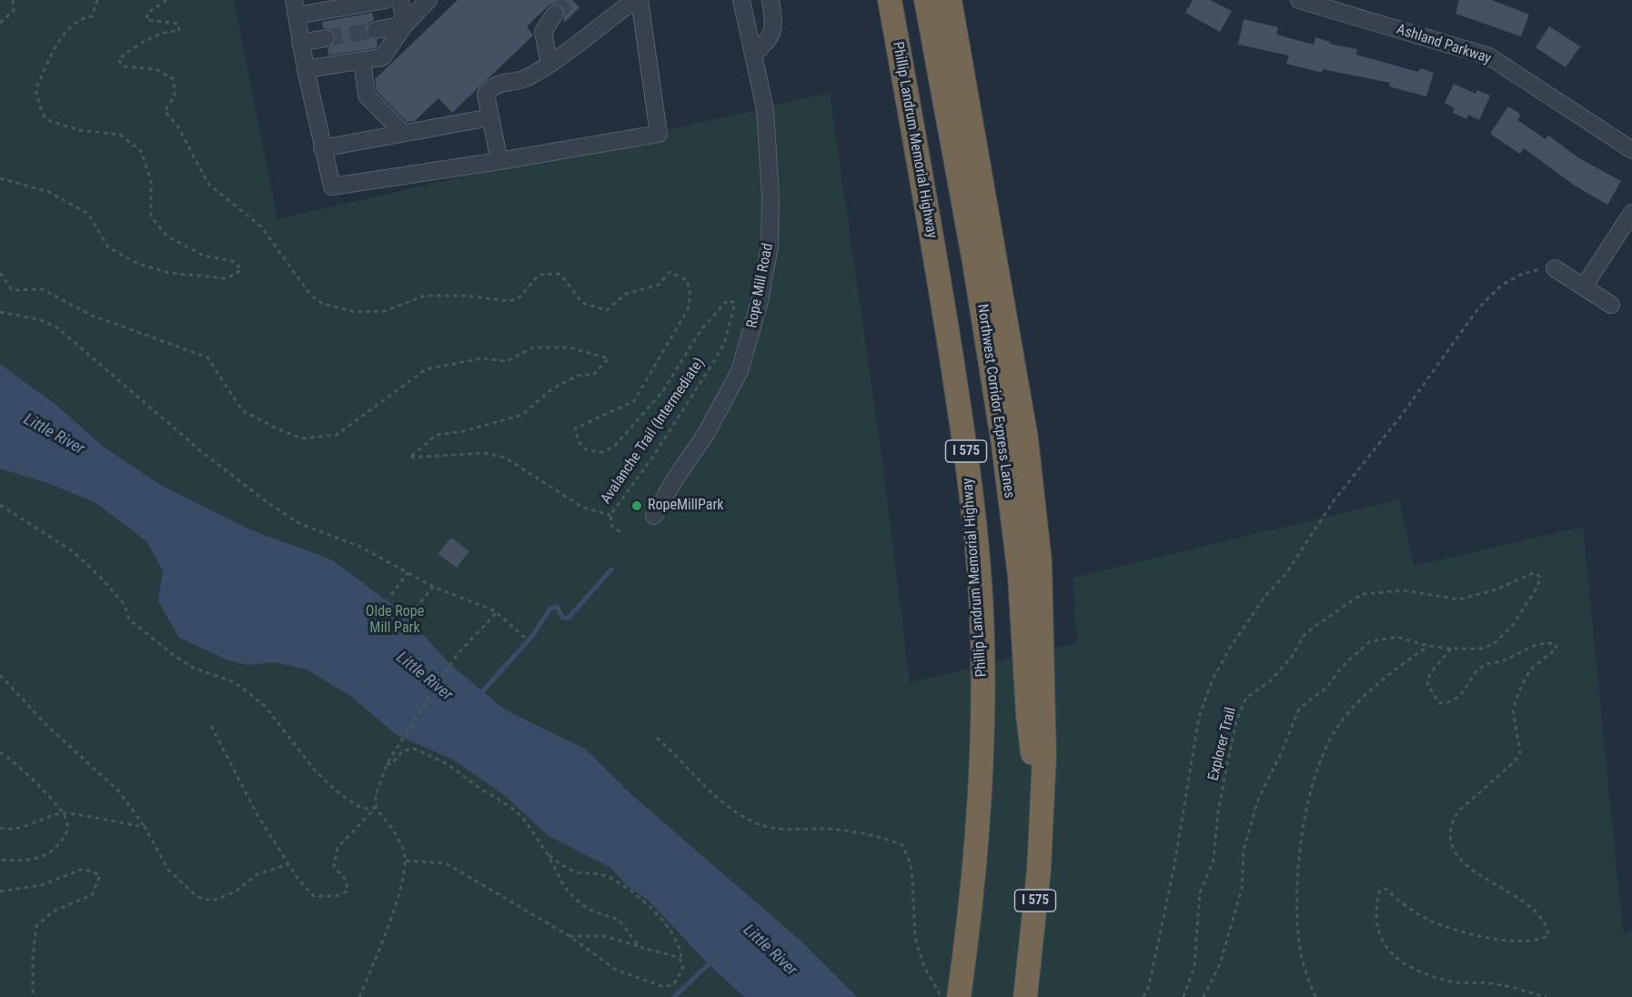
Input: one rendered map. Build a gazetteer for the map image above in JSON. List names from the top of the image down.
{
  "streets": {
    "highway": ["Phillip Landrum Memorial Highway", "Northwest Corridor Express Lanes", "I 575"],
    "street": ["Ashland Parkway", "Rope Mill Road"],
    "path": ["Avalanche Trail (Intermediate)", "Explorer Trail"]
  },
  "crossings": [
    ["Northwest Corridor Express Lanes", "I 575"]
  ],
  "water": ["Little River"],
  "parks": ["Olde Rope Mill Park"],
  "places": ["RopeMillPark"]
}
